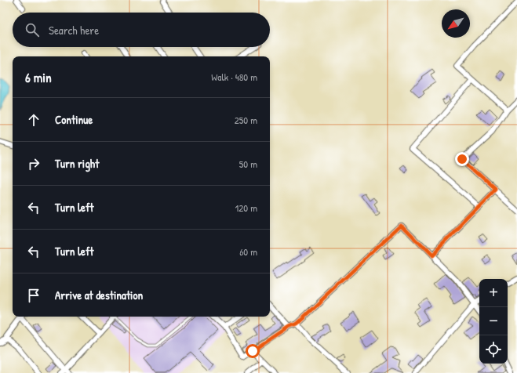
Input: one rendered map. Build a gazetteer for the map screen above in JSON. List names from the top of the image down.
{
  "north": "bottom left",
  "page": {
    "search": "Search here",
    "heading": ["6 min", "Walk · 480 m"],
    "list": [
      ["Continue", "250 m"],
      ["Turn right", "50 m"],
      ["Turn left", "120 m"],
      ["Turn left", "60 m"],
      "Arrive at destination"
    ],
    "map_buttons": ["+", "−"]
  }
}
